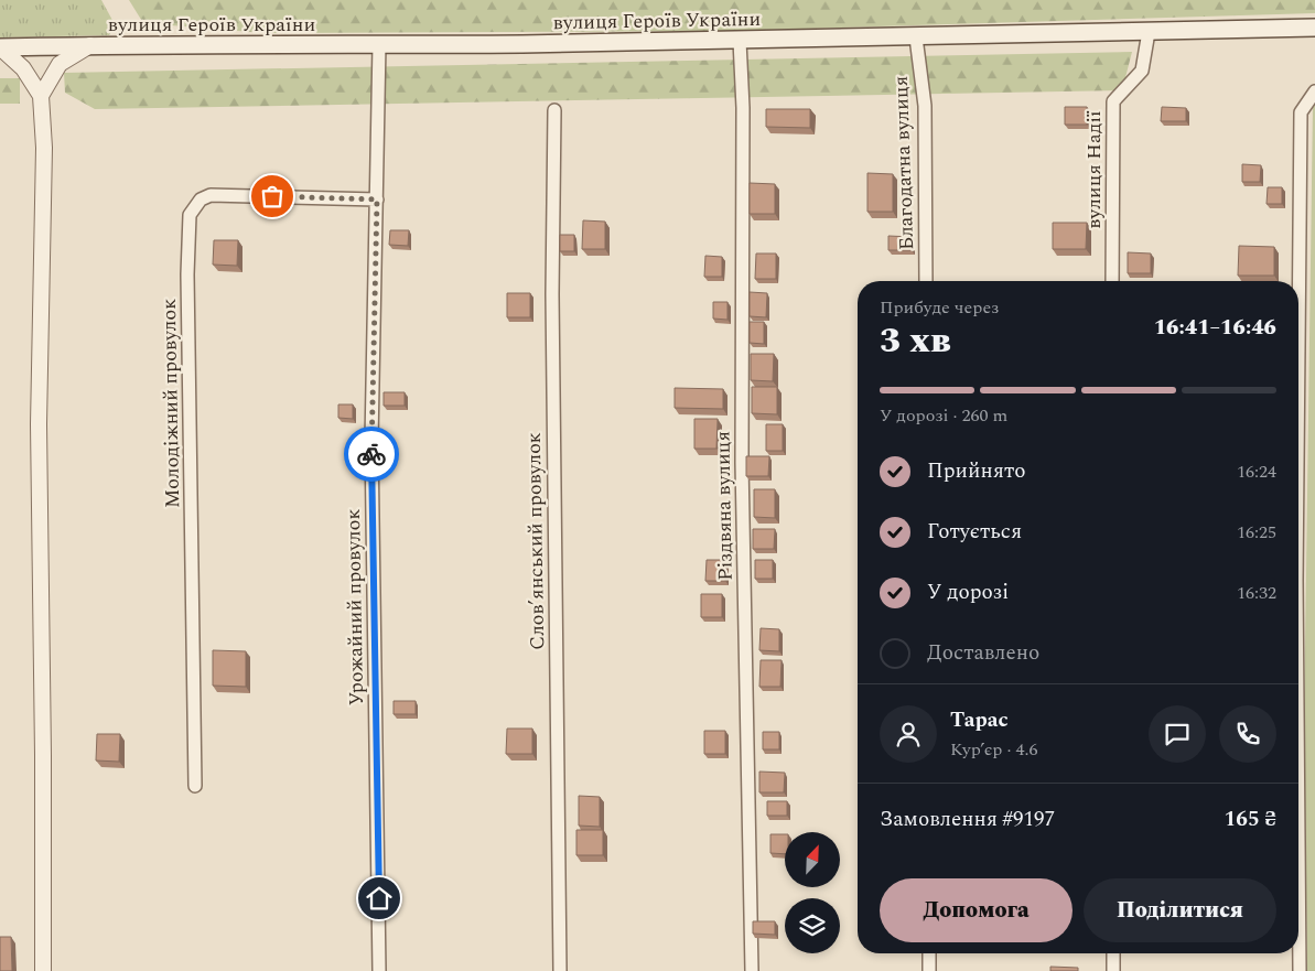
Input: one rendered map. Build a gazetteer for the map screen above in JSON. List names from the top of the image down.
{
  "streets": {
    "main road": ["вулиця Героїв України"],
    "street": [
      "Благодатна вулиця",
      "вулиця Надії",
      "Молодіжний провулок",
      "Різдвяна вулиця",
      "Словʼянський провулок",
      "Урожайний провулок"
    ]
  },
  "crossings": [
    ["вулиця Героїв України", "Благодатна вулиця"],
    ["вулиця Героїв України", "вулиця Надії"],
    ["вулиця Героїв України", "Різдвяна вулиця"],
    ["вулиця Героїв України", "Урожайний провулок"],
    ["Молодіжний провулок", "Урожайний провулок"]
  ],
  "north": "top right",
  "page": {
    "heading": ["3 хв", "Прибуде через", "16:41–16:46"],
    "panel": [
      "Тарас",
      "Кур’єр · 4.6",
      "Замовлення #9197",
      "165 ₴"
    ],
    "bar": "У дорозі · 260 m",
    "list": [
      ["Прийнято", "16:24"],
      ["Готується", "16:25"],
      ["У дорозі", "16:32"],
      "Доставлено"
    ],
    "buttons": ["Допомога", "Поділитися"]
  }
}
